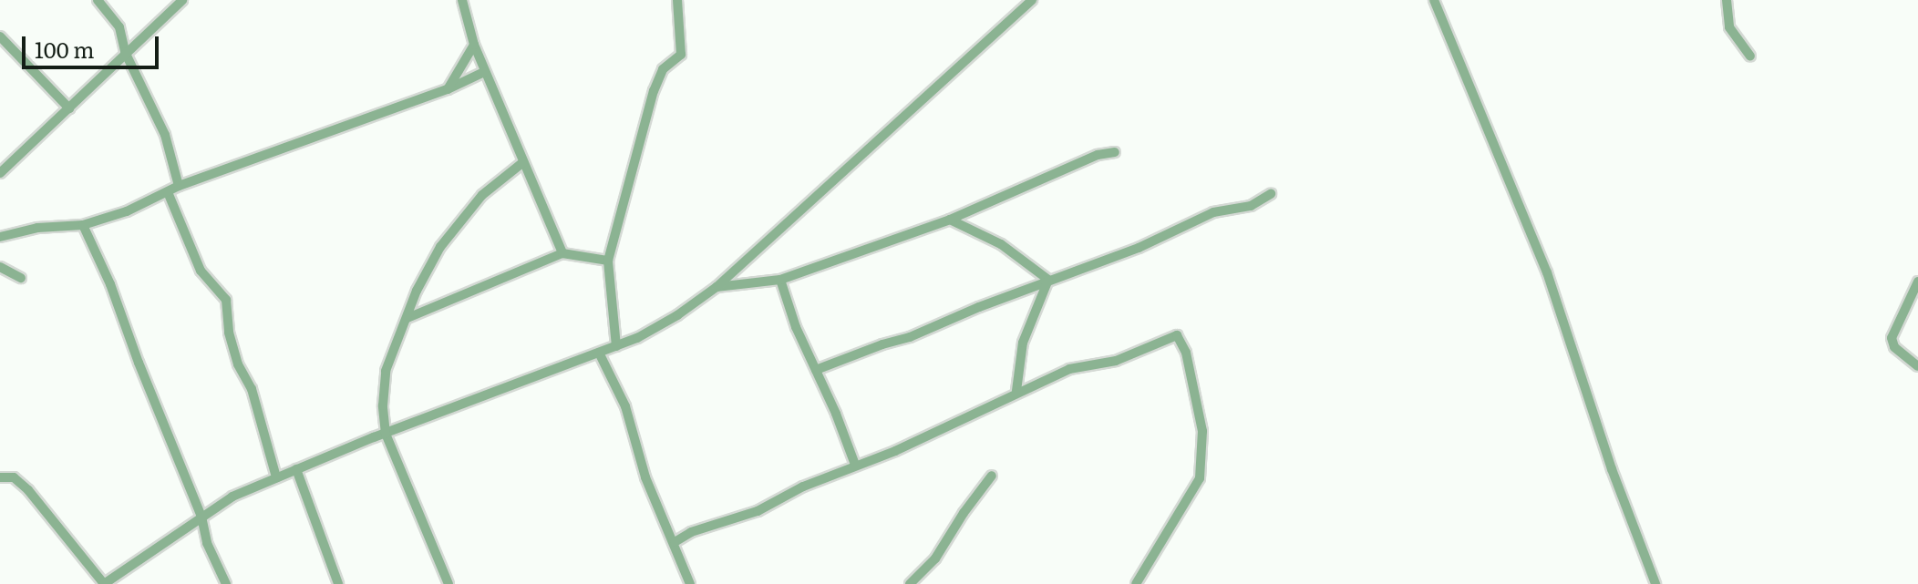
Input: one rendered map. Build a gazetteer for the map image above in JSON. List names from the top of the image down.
{
  "scale_bar": "100 m"
}
